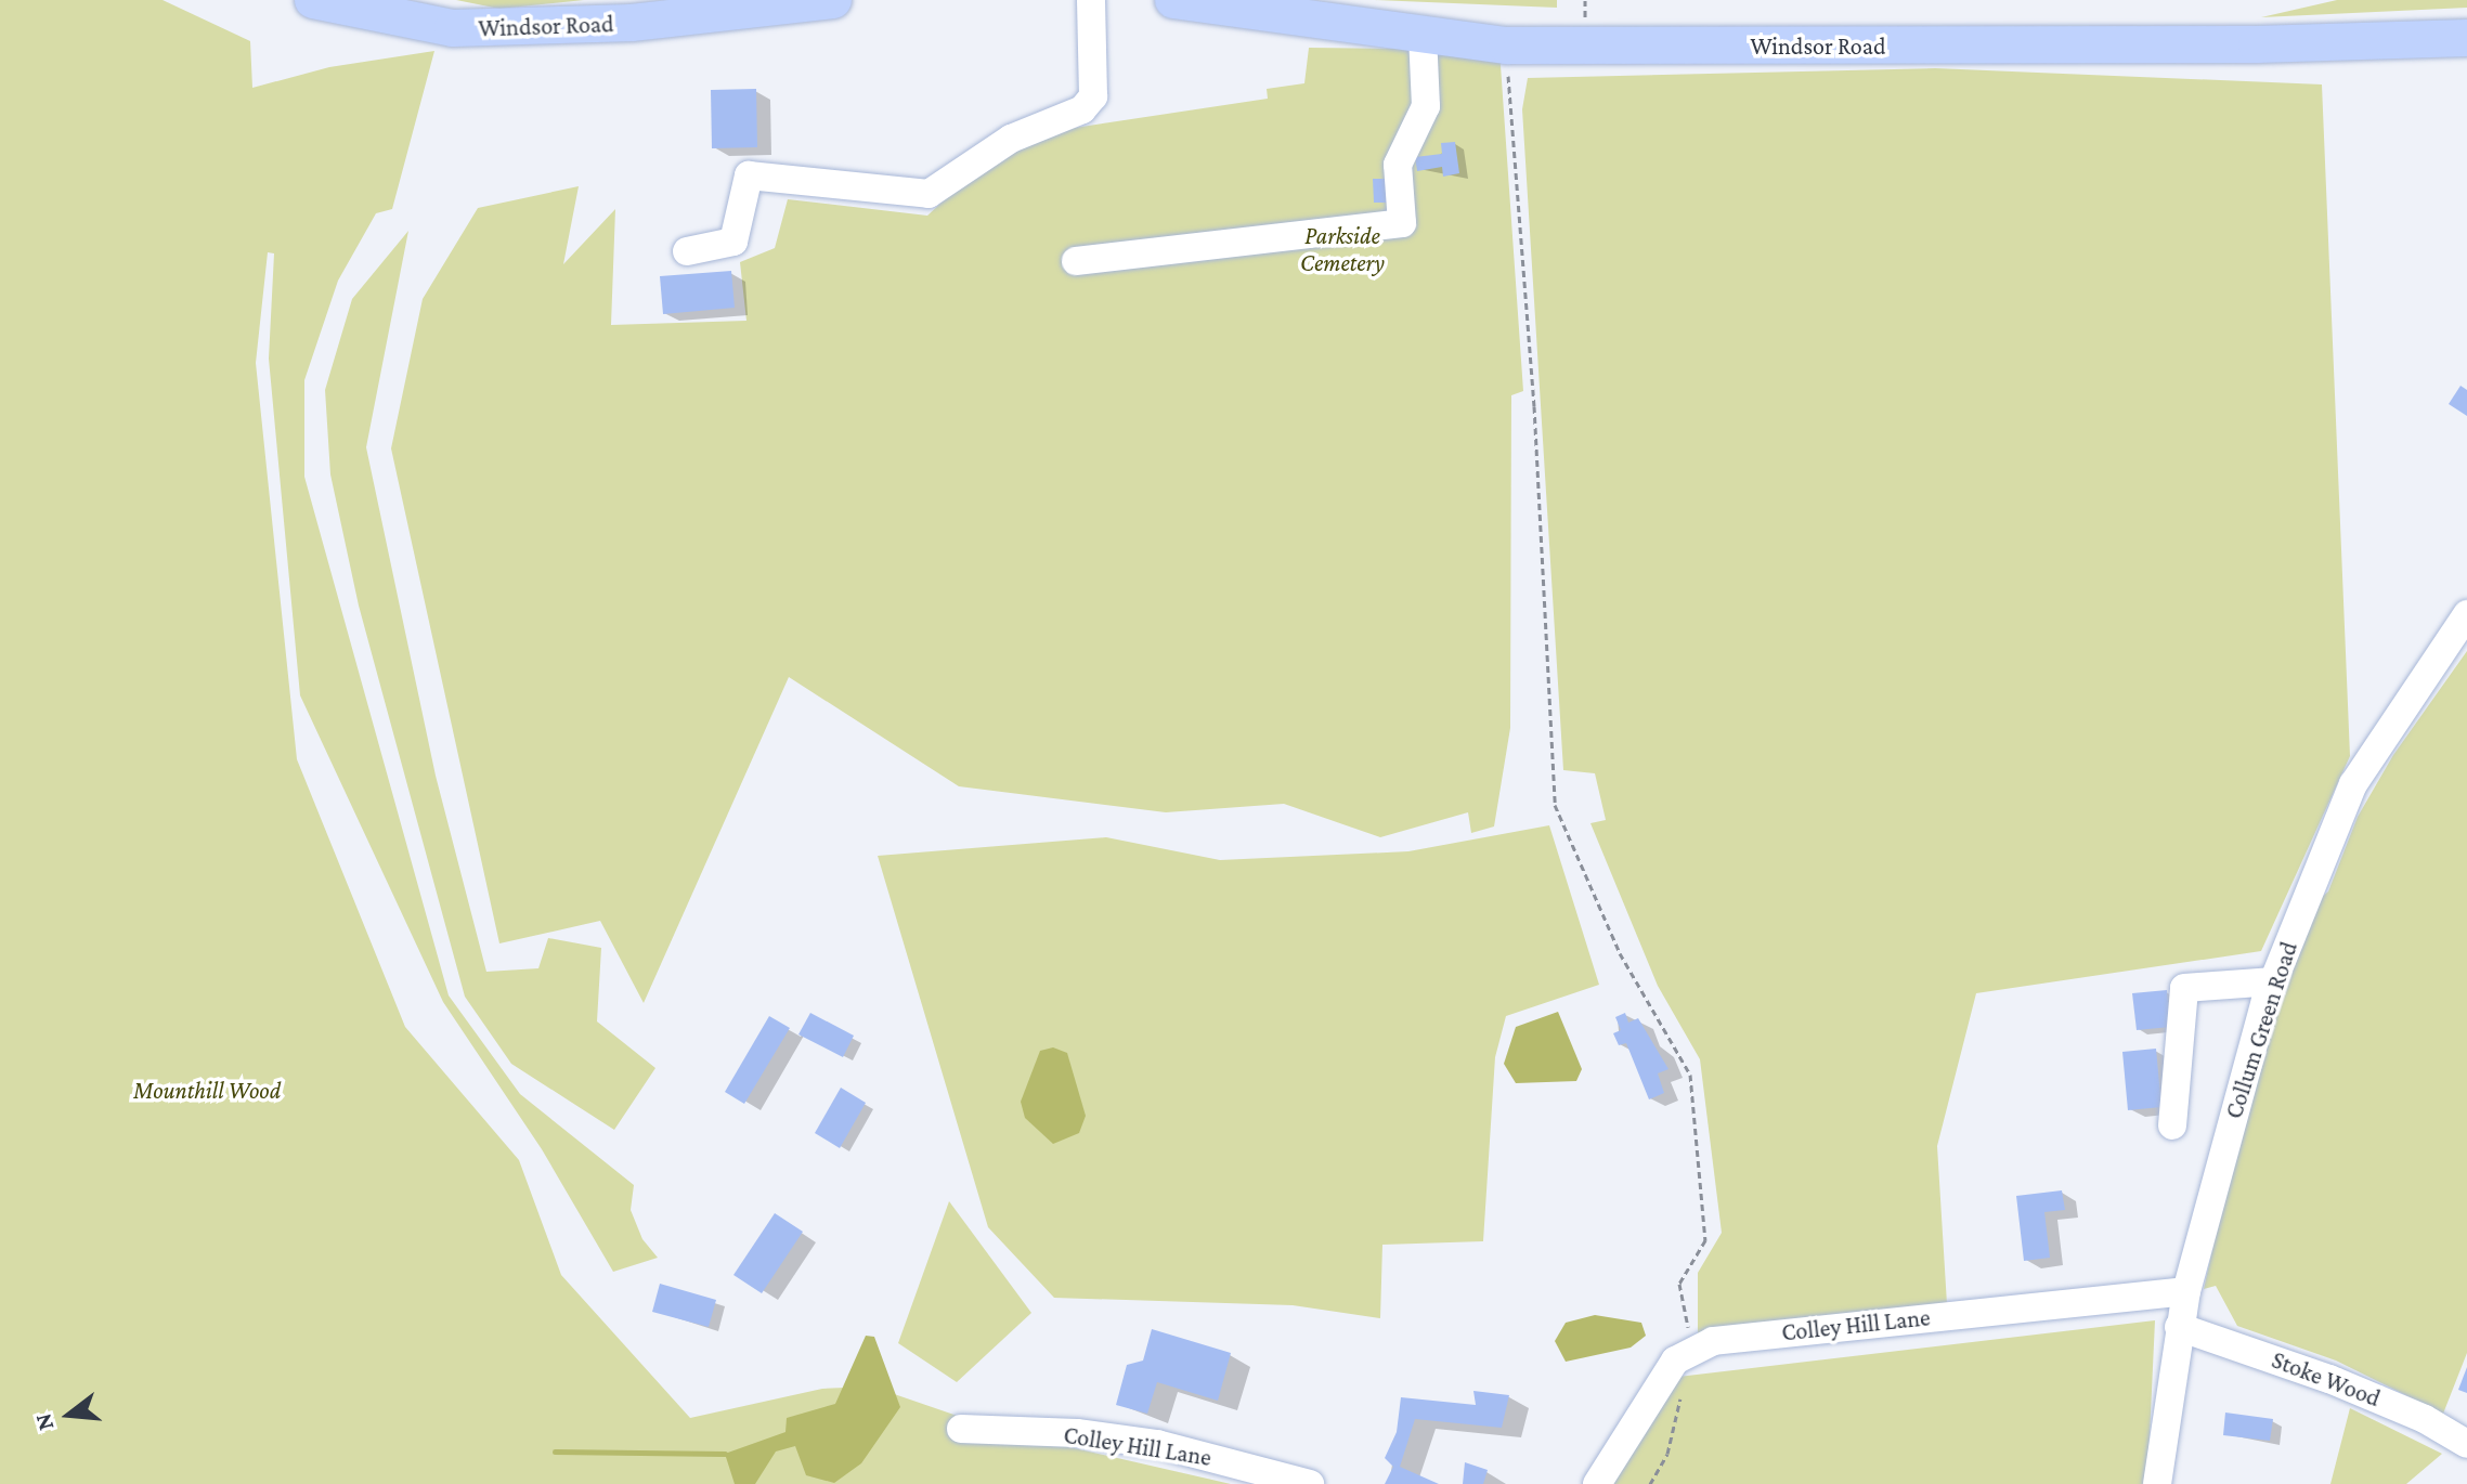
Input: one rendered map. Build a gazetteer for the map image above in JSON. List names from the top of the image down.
{
  "streets": {
    "main road": ["Windsor Road"],
    "street": ["Collum Green Road", "Colley Hill Lane", "Stoke Wood"]
  },
  "crossings": [
    ["Collum Green Road", "Colley Hill Lane"],
    ["Collum Green Road", "Stoke Wood"]
  ],
  "parks": ["Parkside Cemetery", "Mounthill Wood"],
  "north": "left"
}
